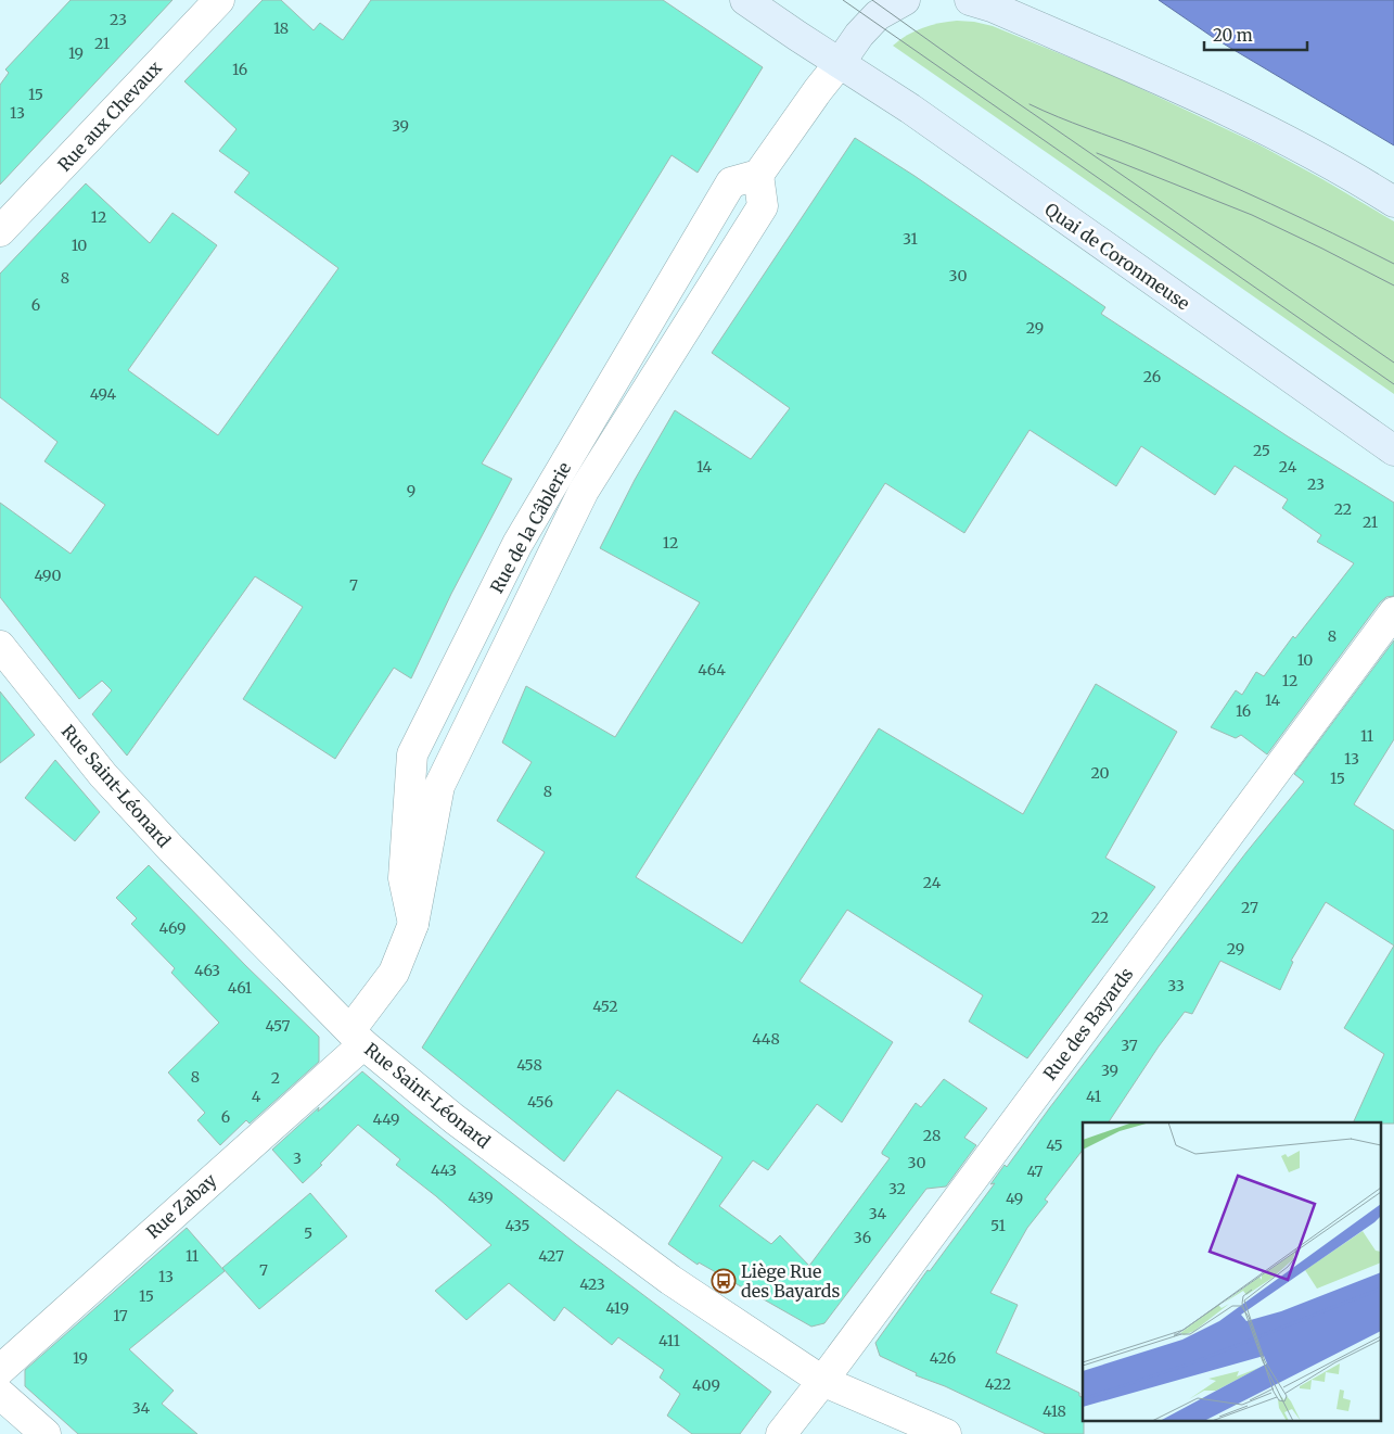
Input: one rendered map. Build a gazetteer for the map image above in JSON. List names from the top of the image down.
{
  "streets": {
    "main road": ["Quai de Coronmeuse"],
    "street": [
      "Rue aux Chevaux",
      "Rue de la Câblerie",
      "Rue Saint-Léonard",
      "Rue des Bayards",
      "Rue Zabay"
    ]
  },
  "crossings": [
    ["Rue de la Câblerie", "Rue Saint-Léonard"],
    ["Rue de la Câblerie", "Rue Zabay"],
    ["Rue Saint-Léonard", "Rue des Bayards"],
    ["Rue Saint-Léonard", "Rue Zabay"]
  ],
  "places": {
    "bus stop": ["Liège Rue des Bayards"]
  },
  "house_numbers": [
    "23",
    "18",
    "21",
    "19",
    "16",
    "15",
    "13",
    "39",
    "12",
    "31",
    "10",
    "30",
    "8",
    "6",
    "29",
    "26",
    "494",
    "25",
    "14",
    "24",
    "23",
    "9",
    "22",
    "21",
    "12",
    "490",
    "7",
    "8",
    "10",
    "464",
    "12",
    "14",
    "16",
    "11",
    "13",
    "20",
    "15",
    "8",
    "24",
    "27",
    "22",
    "469",
    "29",
    "463",
    "33",
    "461",
    "452",
    "457",
    "448",
    "37",
    "458",
    "39",
    "8",
    "2",
    "4",
    "41",
    "456",
    "6",
    "449",
    "28",
    "45",
    "3",
    "30",
    "443",
    "47",
    "32",
    "439",
    "49",
    "34",
    "435",
    "51",
    "5",
    "36",
    "11",
    "427",
    "7",
    "13",
    "423",
    "15",
    "419",
    "17",
    "411",
    "19",
    "426",
    "422",
    "409",
    "34",
    "418"
  ],
  "scale_bar": "20 m"
}
